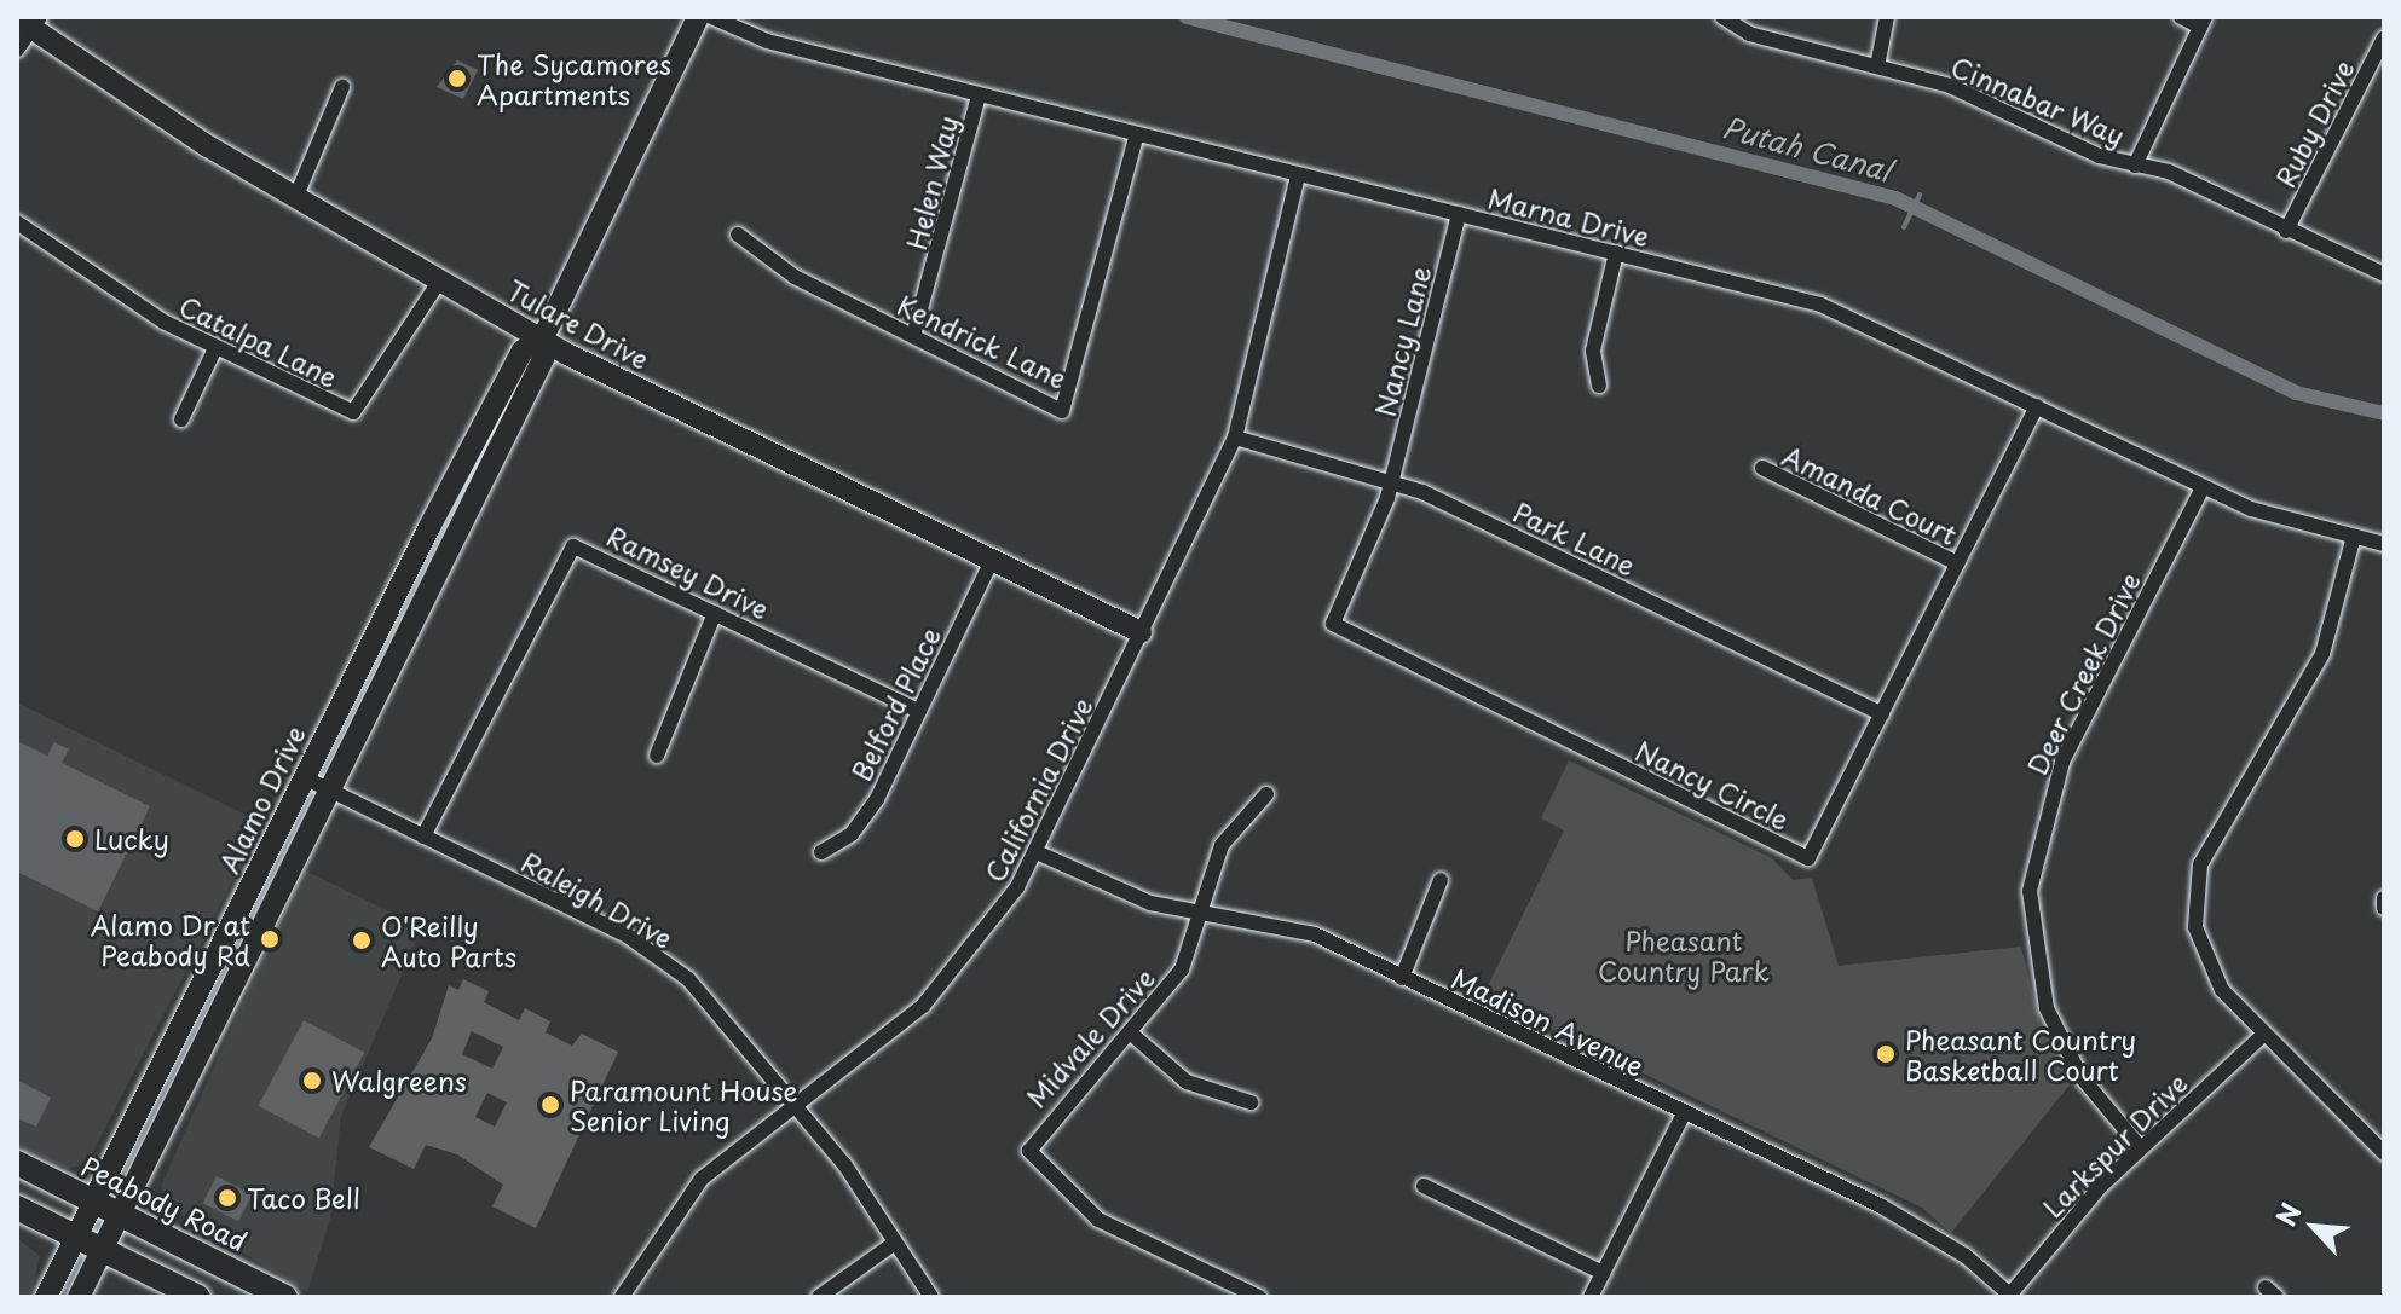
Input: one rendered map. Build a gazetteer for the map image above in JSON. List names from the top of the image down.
{
  "streets": {
    "main road": ["Tulare Drive", "Alamo Drive", "Peabody Road"],
    "street": [
      "Cinnabar Way",
      "Ruby Drive",
      "Helen Way",
      "Marna Drive",
      "Catalpa Lane",
      "Kendrick Lane",
      "Nancy Lane",
      "Amanda Court",
      "Park Lane",
      "Ramsey Drive",
      "Deer Creek Drive",
      "Belford Place",
      "Nancy Circle",
      "California Drive",
      "Raleigh Drive",
      "Madison Avenue",
      "Midvale Drive",
      "Larkspur Drive"
    ]
  },
  "crossings": [
    ["Cinnabar Way", "Ruby Drive"],
    ["Helen Way", "Marna Drive"],
    ["Helen Way", "Kendrick Lane"],
    ["Marna Drive", "Kendrick Lane"],
    ["Marna Drive", "Nancy Lane"],
    ["Marna Drive", "Deer Creek Drive"],
    ["Marna Drive", "Nancy Circle"],
    ["Marna Drive", "California Drive"],
    ["Tulare Drive", "Catalpa Lane"],
    ["Tulare Drive", "Belford Place"],
    ["Tulare Drive", "California Drive"],
    ["Tulare Drive", "Alamo Drive"],
    ["Nancy Lane", "Park Lane"],
    ["Nancy Lane", "Nancy Circle"],
    ["Amanda Court", "Nancy Circle"],
    ["Park Lane", "Nancy Circle"],
    ["Park Lane", "California Drive"],
    ["Ramsey Drive", "Belford Place"],
    ["Ramsey Drive", "Raleigh Drive"],
    ["Deer Creek Drive", "Larkspur Drive"],
    ["California Drive", "Raleigh Drive"],
    ["California Drive", "Madison Avenue"],
    ["Alamo Drive", "Raleigh Drive"],
    ["Alamo Drive", "Peabody Road"],
    ["Madison Avenue", "Midvale Drive"],
    ["Madison Avenue", "Larkspur Drive"]
  ],
  "water": ["Putah Canal"],
  "parks": ["Pheasant Country Park"],
  "places": [
    "The Sycamores Apartments",
    "Lucky",
    "Alamo Dr at Peabody Rd",
    "O'Reilly Auto Parts",
    "Pheasant Country Basketball Court",
    "Walgreens",
    "Paramount House Senior Living",
    "Taco Bell"
  ],
  "north": "top left"
}
